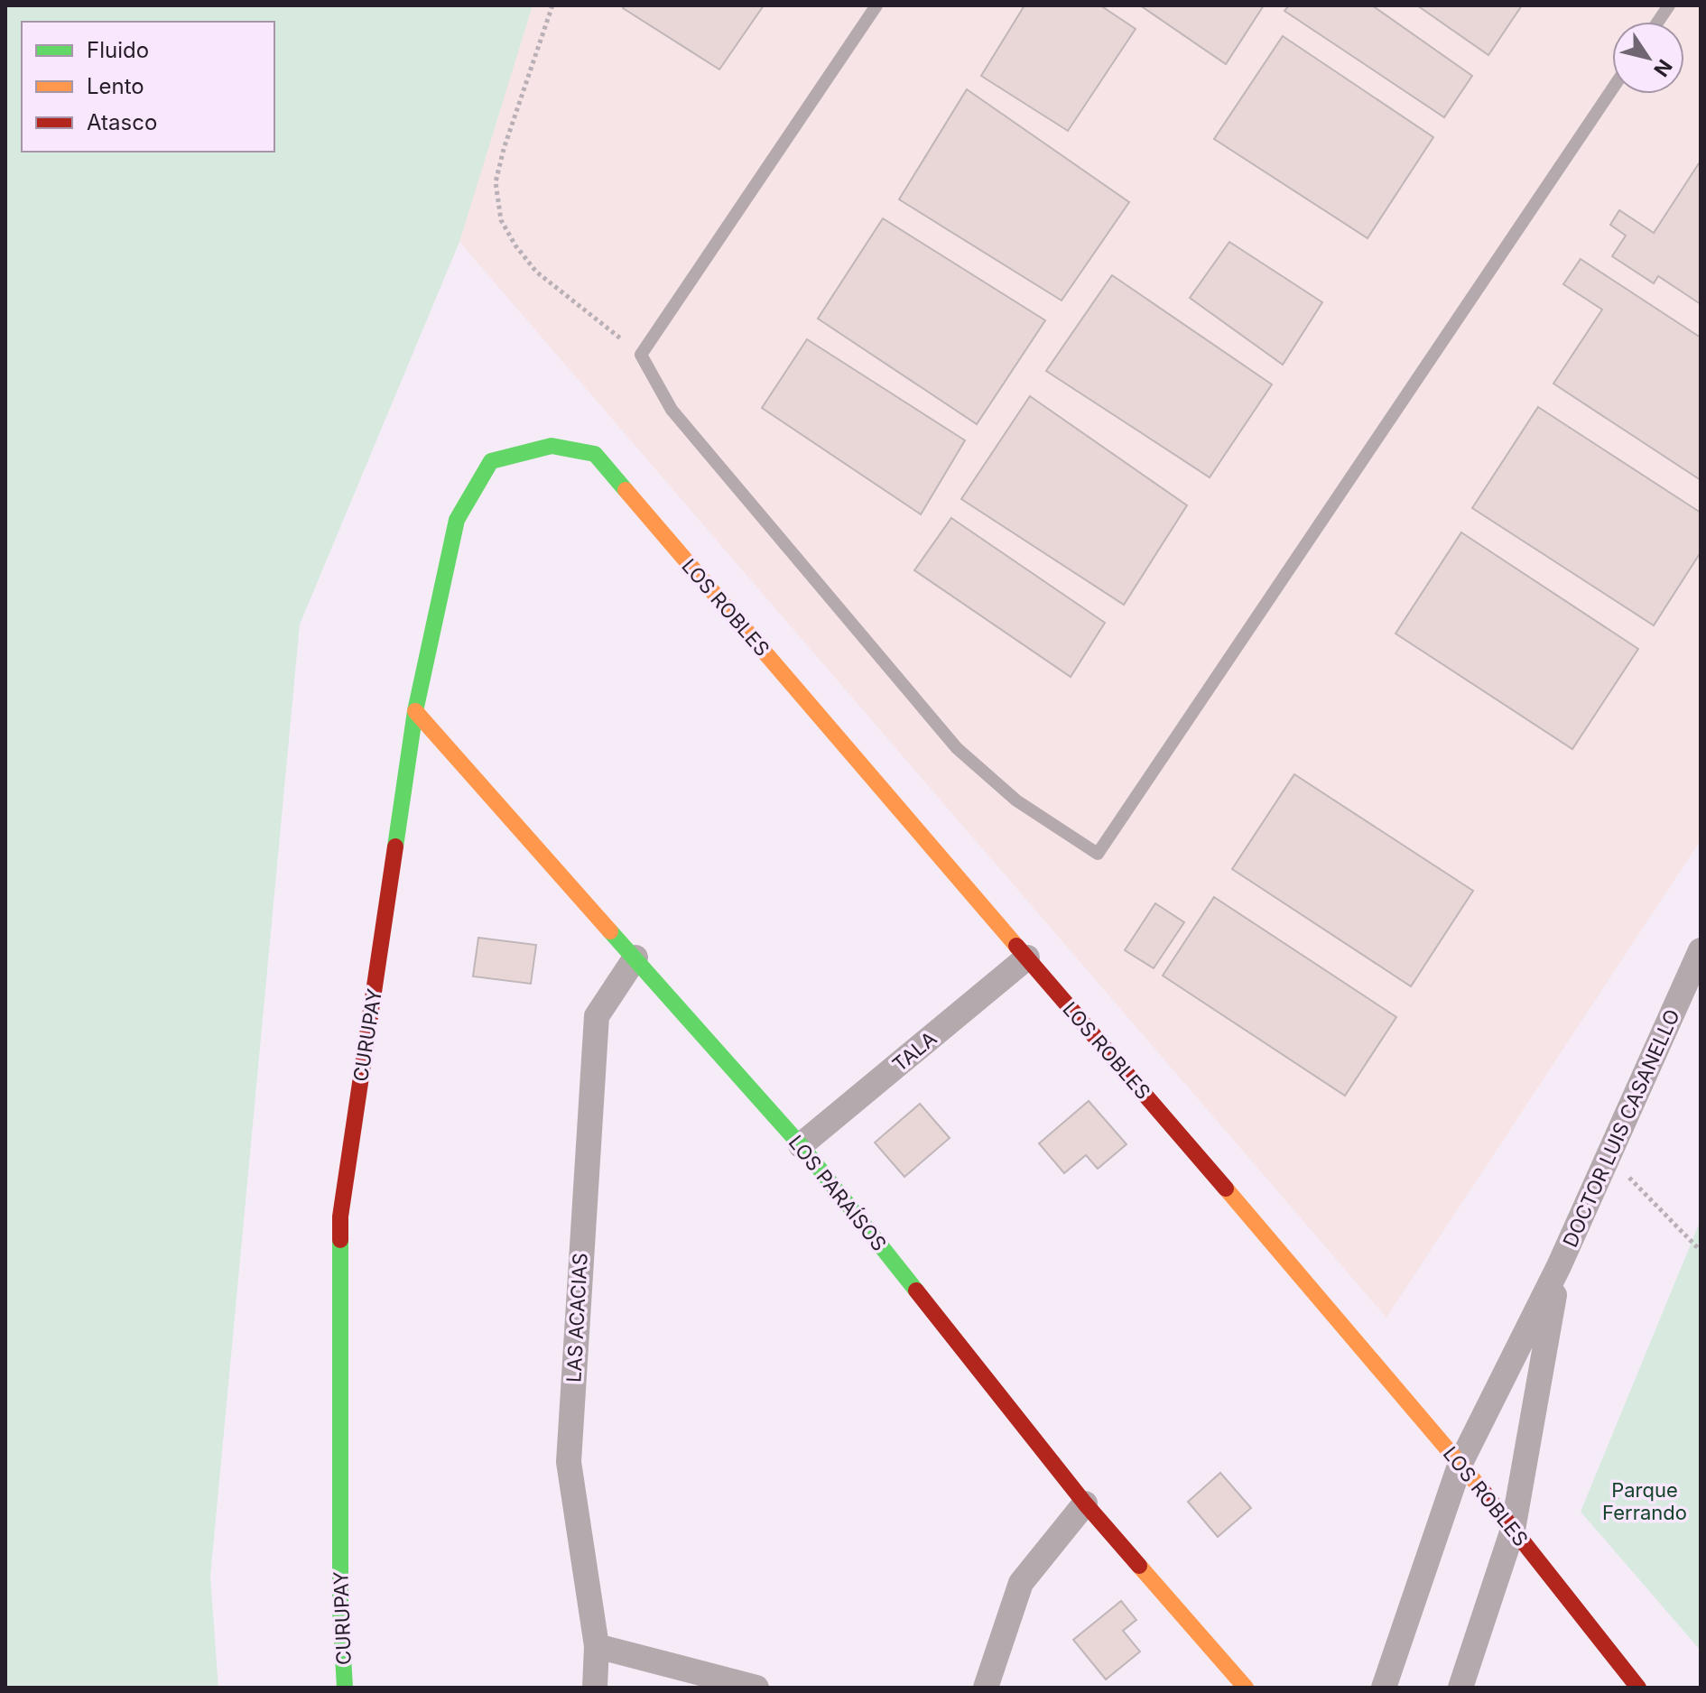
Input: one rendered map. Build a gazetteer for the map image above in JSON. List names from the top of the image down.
{
  "streets": {
    "street": [
      "LOS ROBLES",
      "CURUPAY",
      "TALA",
      "DOCTOR LUIS CASANELLO",
      "LOS PARAÍSOS",
      "LAS ACACIAS"
    ]
  },
  "crossings": [
    ["LOS ROBLES", "CURUPAY"],
    ["LOS ROBLES", "TALA"],
    ["LOS ROBLES", "DOCTOR LUIS CASANELLO"],
    ["CURUPAY", "LOS PARAÍSOS"],
    ["TALA", "LOS PARAÍSOS"],
    ["LOS PARAÍSOS", "LAS ACACIAS"]
  ],
  "parks": ["Parque Ferrando"],
  "legend": ["Fluido", "Lento", "Atasco"],
  "north": "bottom right"
}
